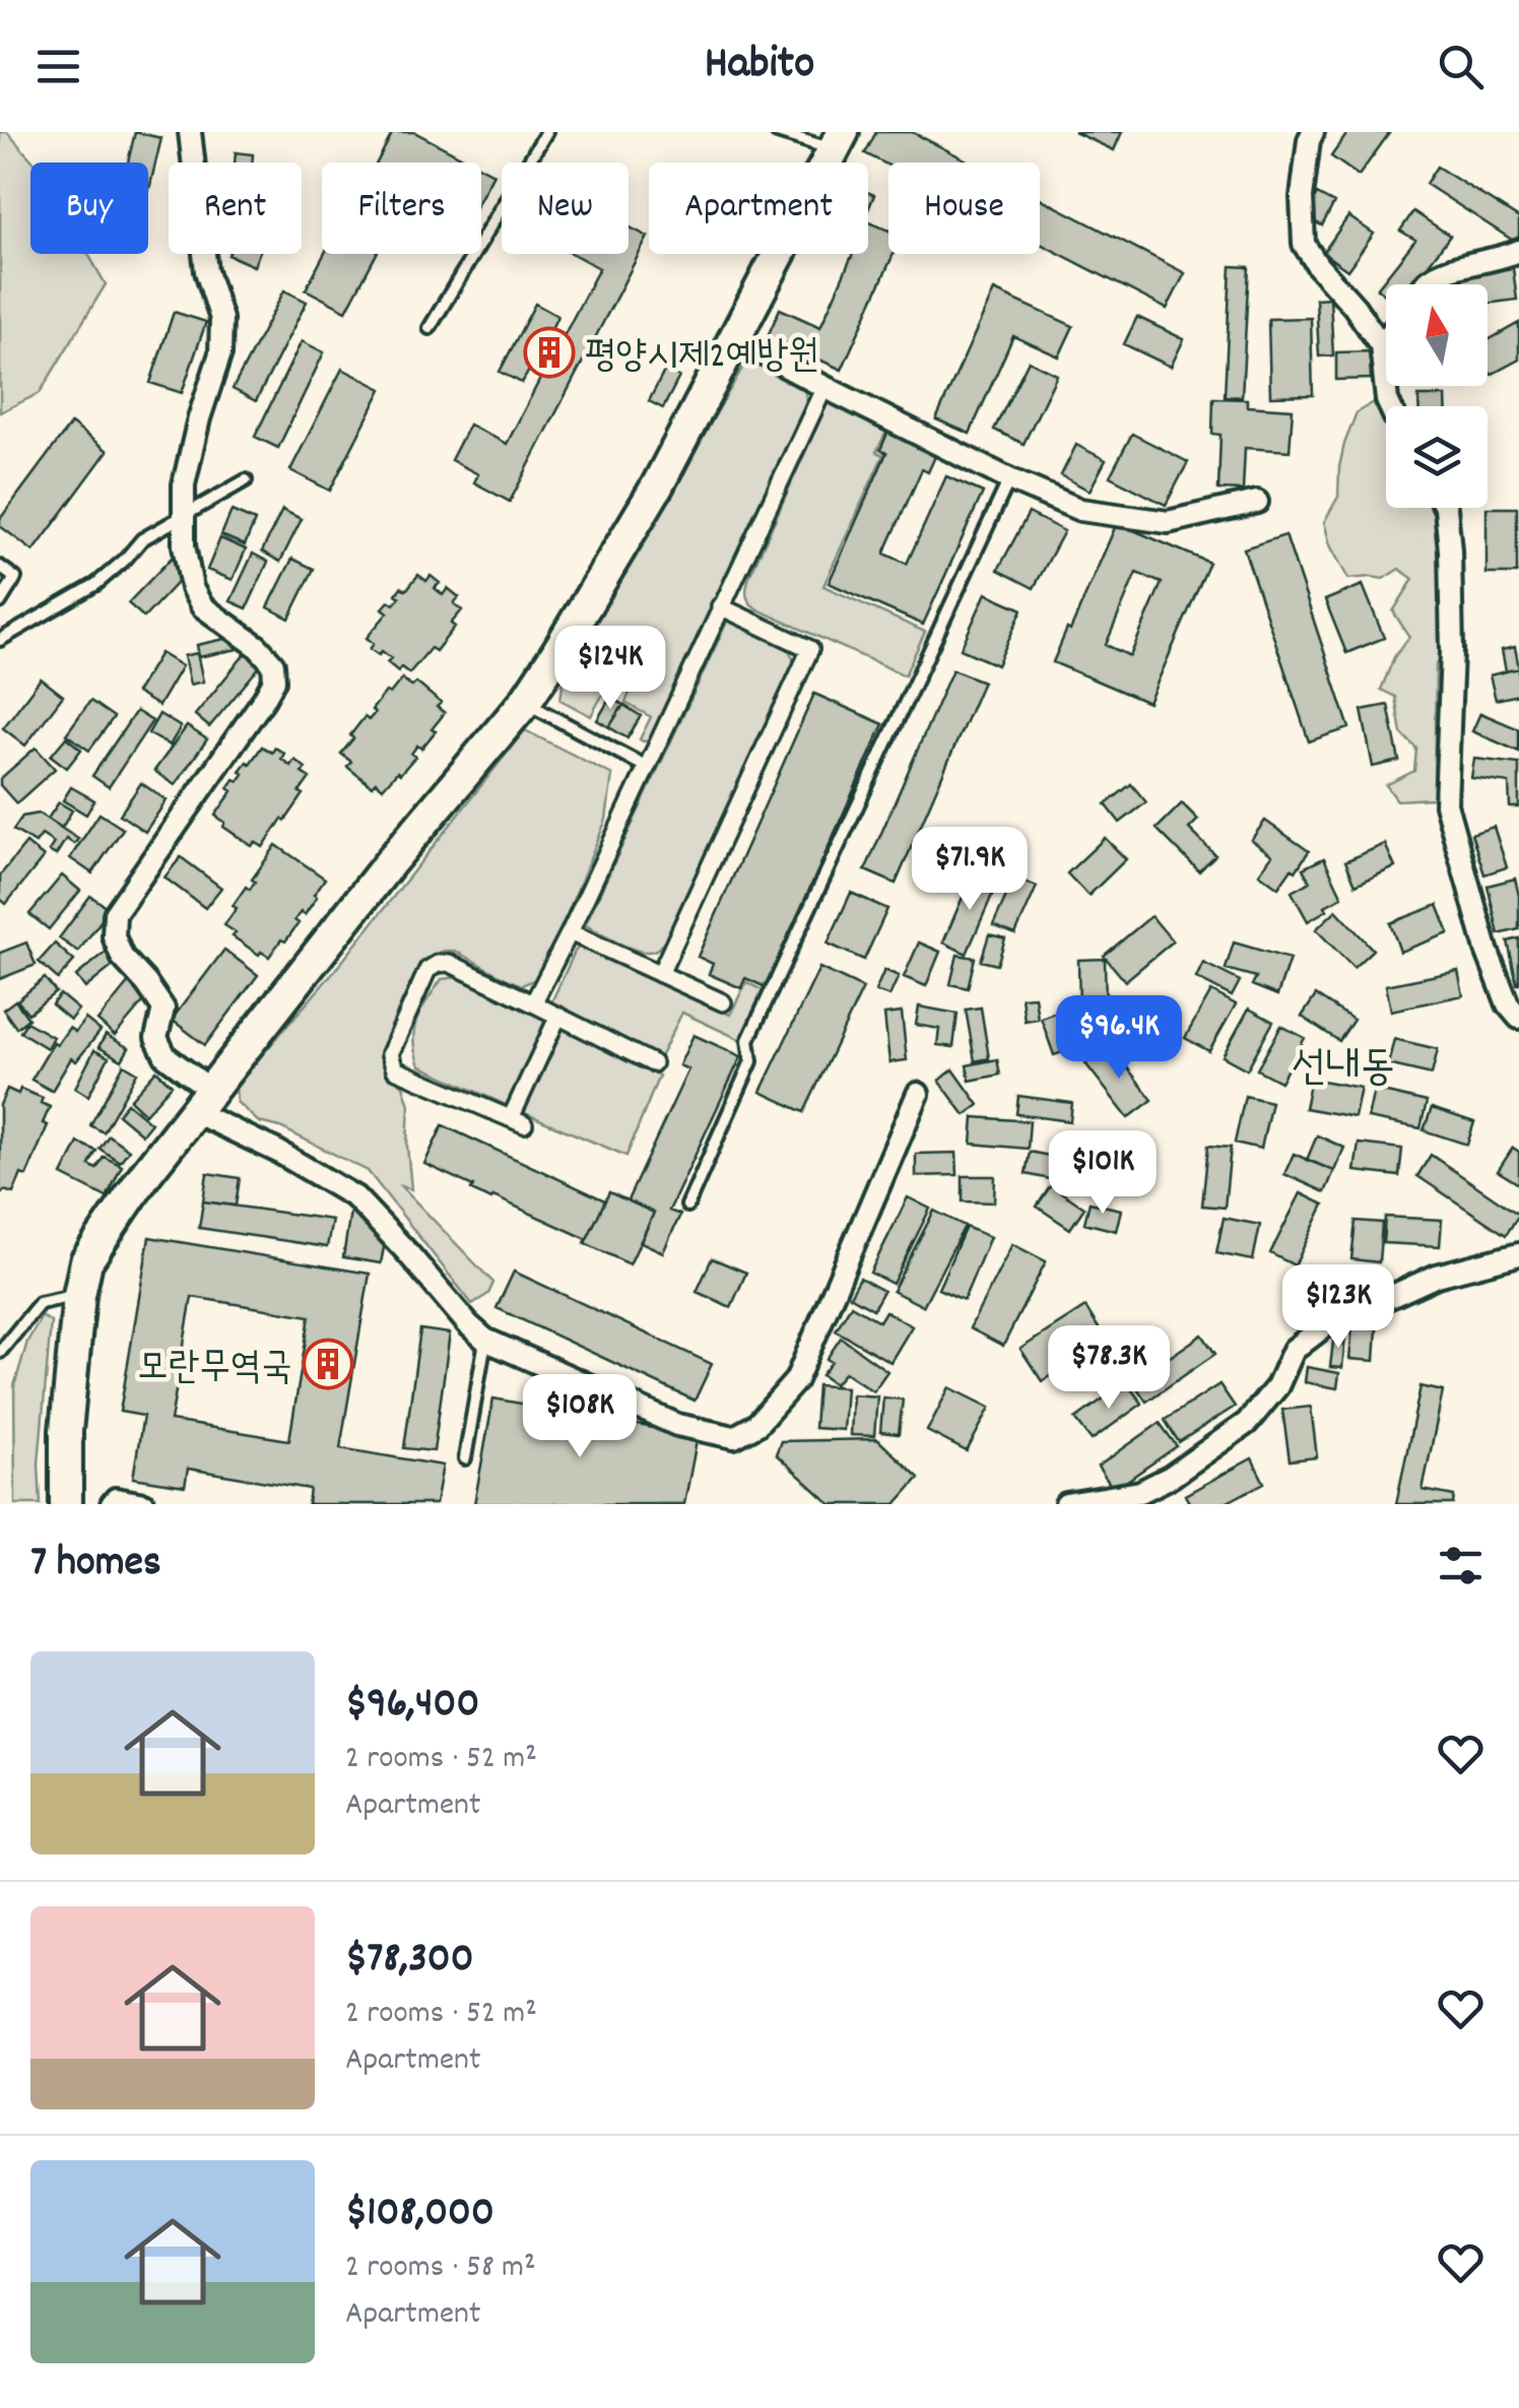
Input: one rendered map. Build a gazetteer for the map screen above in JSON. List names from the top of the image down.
{
  "districts": ["선내동"],
  "places": {
    "building": ["평양시제2예방원", "모란무역국"]
  },
  "north": "top",
  "page": {
    "header": "Habito",
    "chip": [
      "Buy",
      "Rent",
      "Filters",
      "New",
      "Apartment",
      "House"
    ],
    "price": [
      "$124K",
      "$71.9K",
      "$96.4K",
      "$101K",
      "$123K",
      "$78.3K",
      "$108K"
    ],
    "heading": "7 homes",
    "list": [
      {
        "name": "$96,400",
        "note": "2 rooms · 52 m² · Apartment"
      },
      {
        "name": "$78,300",
        "note": "2 rooms · 52 m² · Apartment"
      },
      {
        "name": "$108,000",
        "note": "2 rooms · 58 m² · Apartment"
      }
    ]
  }
}
